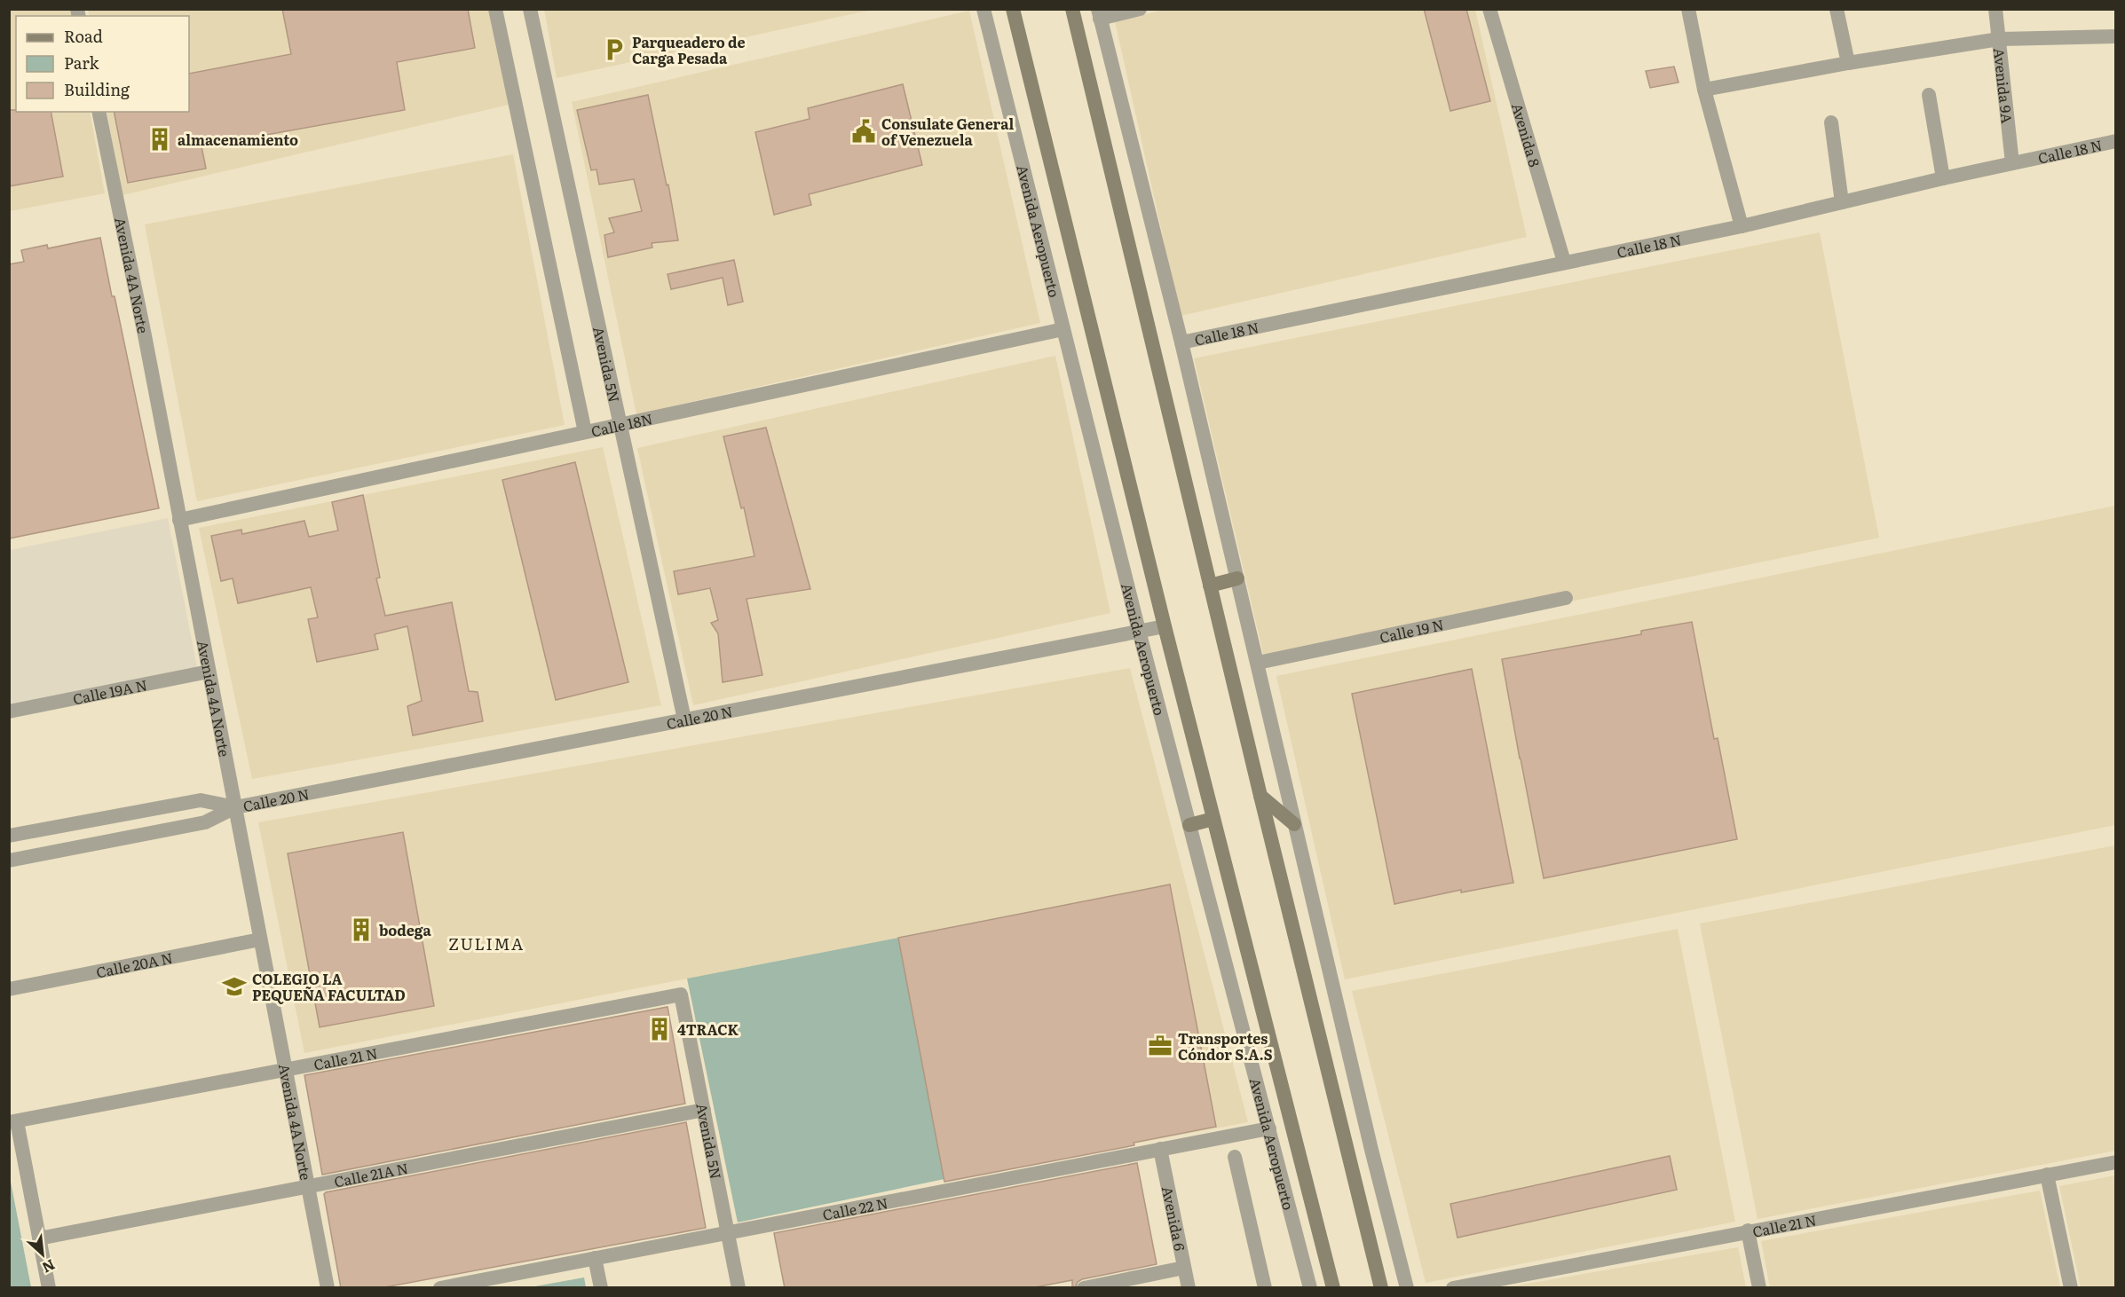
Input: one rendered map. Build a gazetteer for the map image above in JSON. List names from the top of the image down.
{
  "streets": {
    "main road": ["Avenida Aeropuerto"],
    "street": [
      "Avenida 9A",
      "Avenida 8",
      "Calle 18 N",
      "Avenida 4A Norte",
      "Avenida 5N",
      "Calle 18N",
      "Calle 19 N",
      "Calle 19A N",
      "Calle 20 N",
      "Calle 20A N",
      "Calle 21 N",
      "Calle 21A N",
      "Calle 22 N",
      "Avenida 6"
    ]
  },
  "crossings": [
    ["Avenida 9A", "Calle 18 N"],
    ["Avenida 8", "Calle 18 N"],
    ["Avenida Aeropuerto", "Calle 18N"],
    ["Avenida Aeropuerto", "Calle 20 N"],
    ["Avenida Aeropuerto", "Calle 22 N"],
    ["Avenida 4A Norte", "Calle 18N"],
    ["Avenida 4A Norte", "Calle 19A N"],
    ["Avenida 4A Norte", "Calle 20 N"],
    ["Avenida 4A Norte", "Calle 20A N"],
    ["Avenida 4A Norte", "Calle 21 N"],
    ["Avenida 4A Norte", "Calle 21A N"],
    ["Avenida 5N", "Calle 18N"],
    ["Avenida 5N", "Calle 20 N"],
    ["Avenida 5N", "Calle 21 N"],
    ["Avenida 5N", "Calle 21A N"],
    ["Avenida 5N", "Calle 22 N"],
    ["Calle 22 N", "Avenida 6"]
  ],
  "districts": ["ZULIMA"],
  "places": {
    "parking": ["Parqueadero de Carga Pesada"],
    "public building": ["Consulate General of Venezuela"],
    "building": ["almacenamiento", "bodega", "4TRACK"],
    "school or university": ["COLEGIO LA PEQUEÑA FACULTAD"],
    "office": ["Transportes Cóndor S.A.S"]
  },
  "legend": ["Road", "Park", "Building"],
  "north": "bottom right"
}
